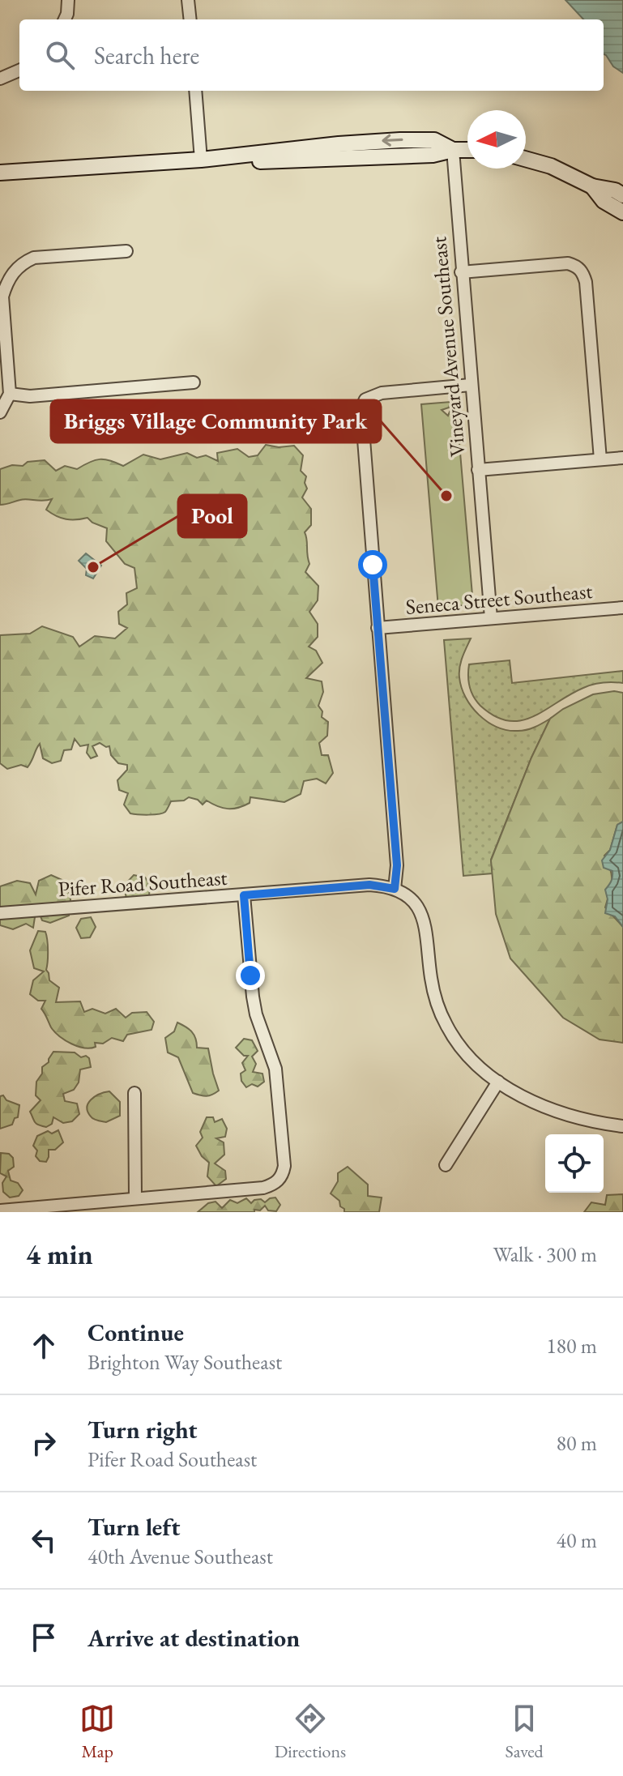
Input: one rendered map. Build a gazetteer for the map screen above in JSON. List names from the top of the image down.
{
  "streets": {
    "street": ["Vineyard Avenue Southeast", "Seneca Street Southeast", "Pifer Road Southeast"]
  },
  "crossings": [
    ["Vineyard Avenue Southeast", "Seneca Street Southeast"]
  ],
  "places": ["Briggs Village Community Park", "Pool"],
  "north": "left",
  "page": {
    "search": "Search here",
    "heading": ["4 min", "Walk · 300 m"],
    "list": [
      ["Continue", "Brighton Way Southeast", "180 m"],
      ["Turn right", "Pifer Road Southeast", "80 m"],
      ["Turn left", "40th Avenue Southeast", "40 m"],
      "Arrive at destination"
    ],
    "nav": ["Map", "Directions", "Saved"]
  }
}
